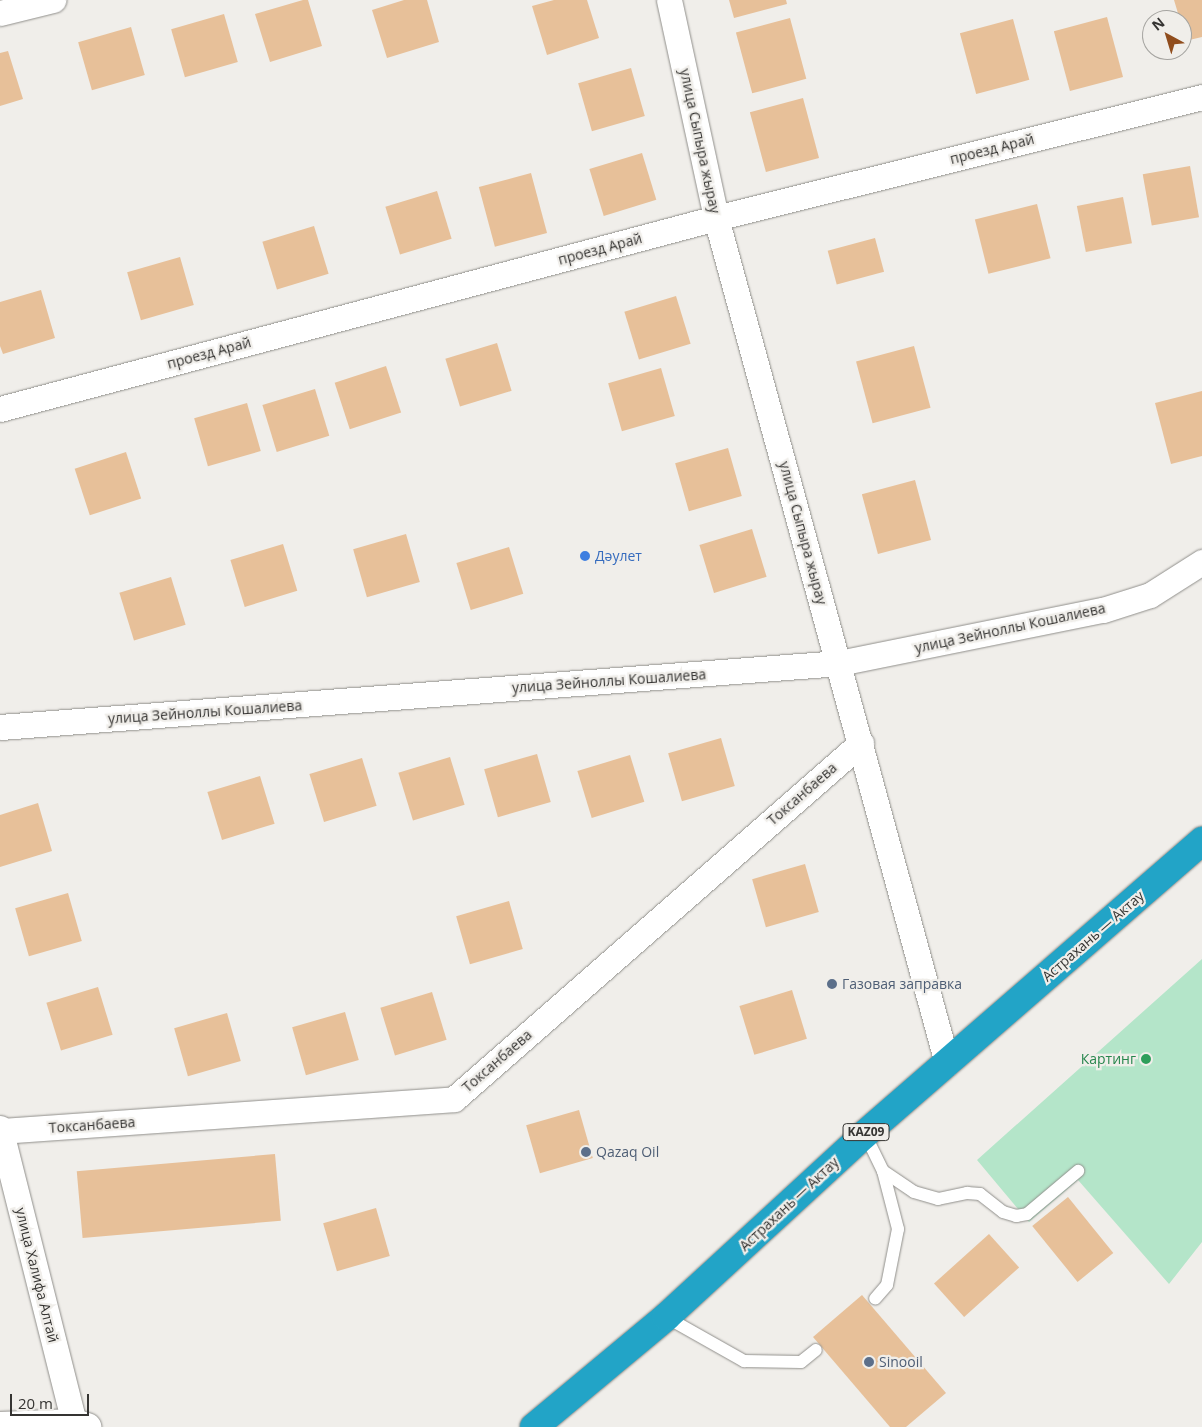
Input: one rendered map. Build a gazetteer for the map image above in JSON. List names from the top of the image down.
{
  "streets": {
    "highway": ["Астрахань — Актау", "KAZ09"],
    "street": [
      "улица Сыпыра жырау",
      "проезд Арай",
      "улица Зейноллы Кошалиева",
      "Токсанбаева",
      "улица Халифа Алтай"
    ]
  },
  "crossings": [
    ["улица Сыпыра жырау", "проезд Арай"],
    ["улица Сыпыра жырау", "улица Зейноллы Кошалиева"],
    ["улица Сыпыра жырау", "Токсанбаева"],
    ["улица Сыпыра жырау", "Астрахань — Актау"],
    ["Токсанбаева", "улица Халифа Алтай"]
  ],
  "places": [
    "Дәулет",
    "Газовая заправка",
    "Картинг",
    "Qazaq Oil",
    "Sinooil"
  ],
  "scale_bar": "20 m",
  "north": "top left"
}
